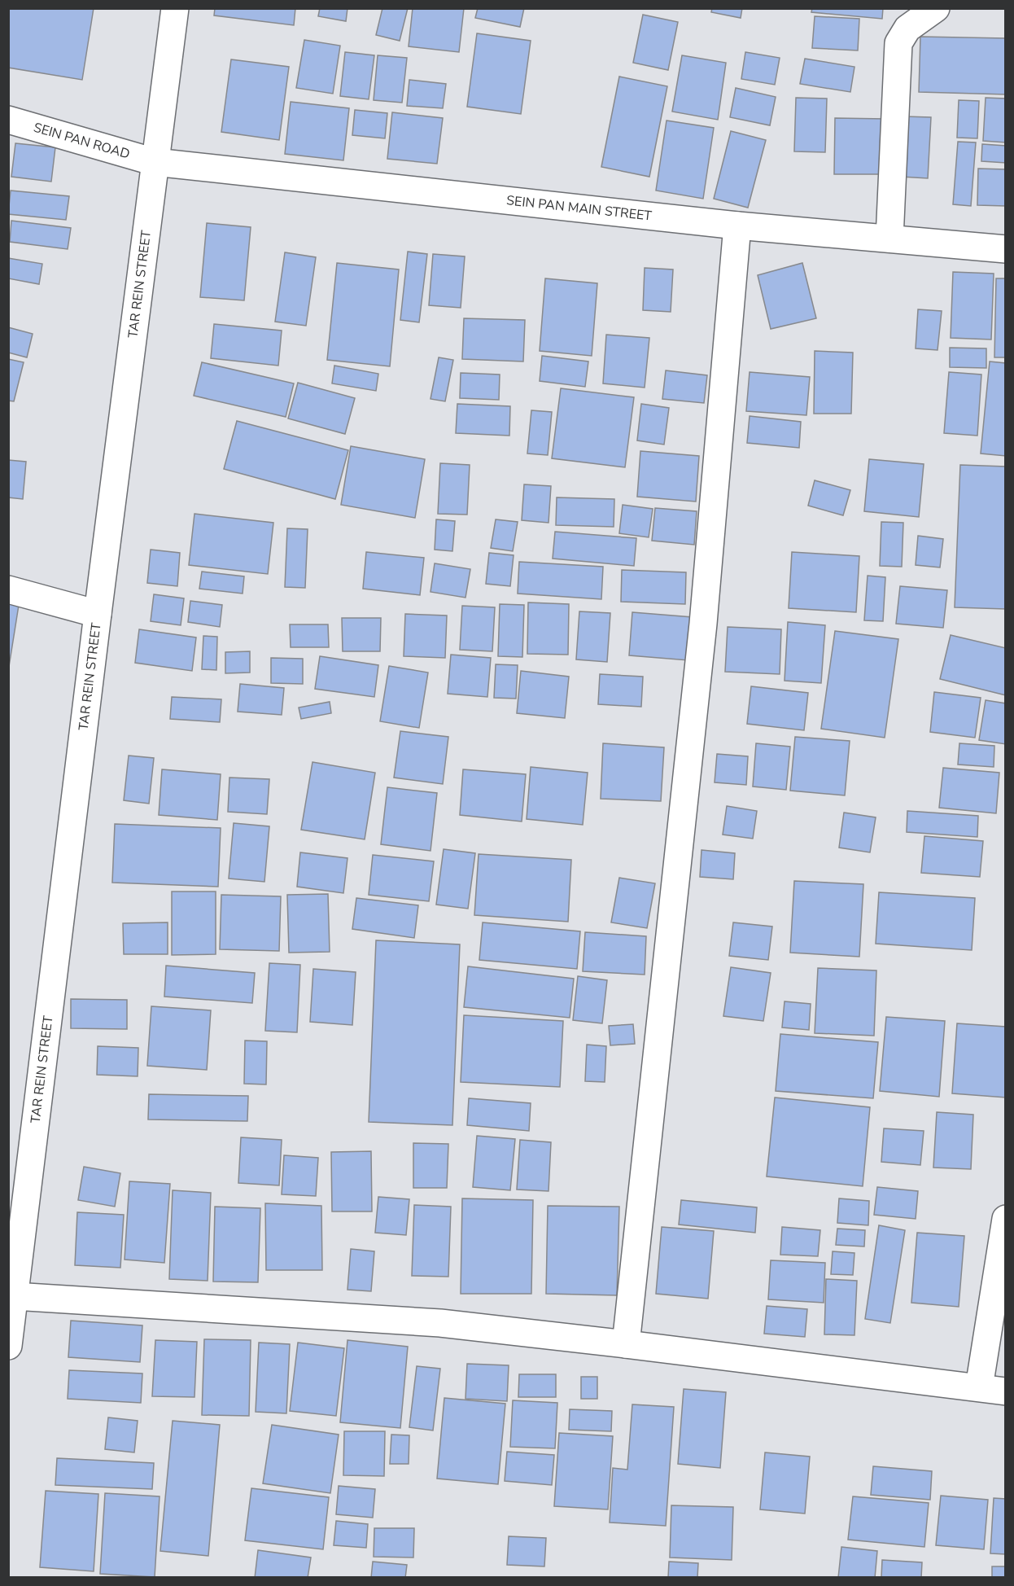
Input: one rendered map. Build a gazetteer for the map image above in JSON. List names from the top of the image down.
{
  "streets": {
    "street": ["SEIN PAN ROAD", "SEIN PAN MAIN STREET", "TAR REIN STREET"]
  },
  "crossings": [
    ["SEIN PAN ROAD", "SEIN PAN MAIN STREET"],
    ["SEIN PAN ROAD", "TAR REIN STREET"],
    ["SEIN PAN MAIN STREET", "TAR REIN STREET"]
  ]
}
